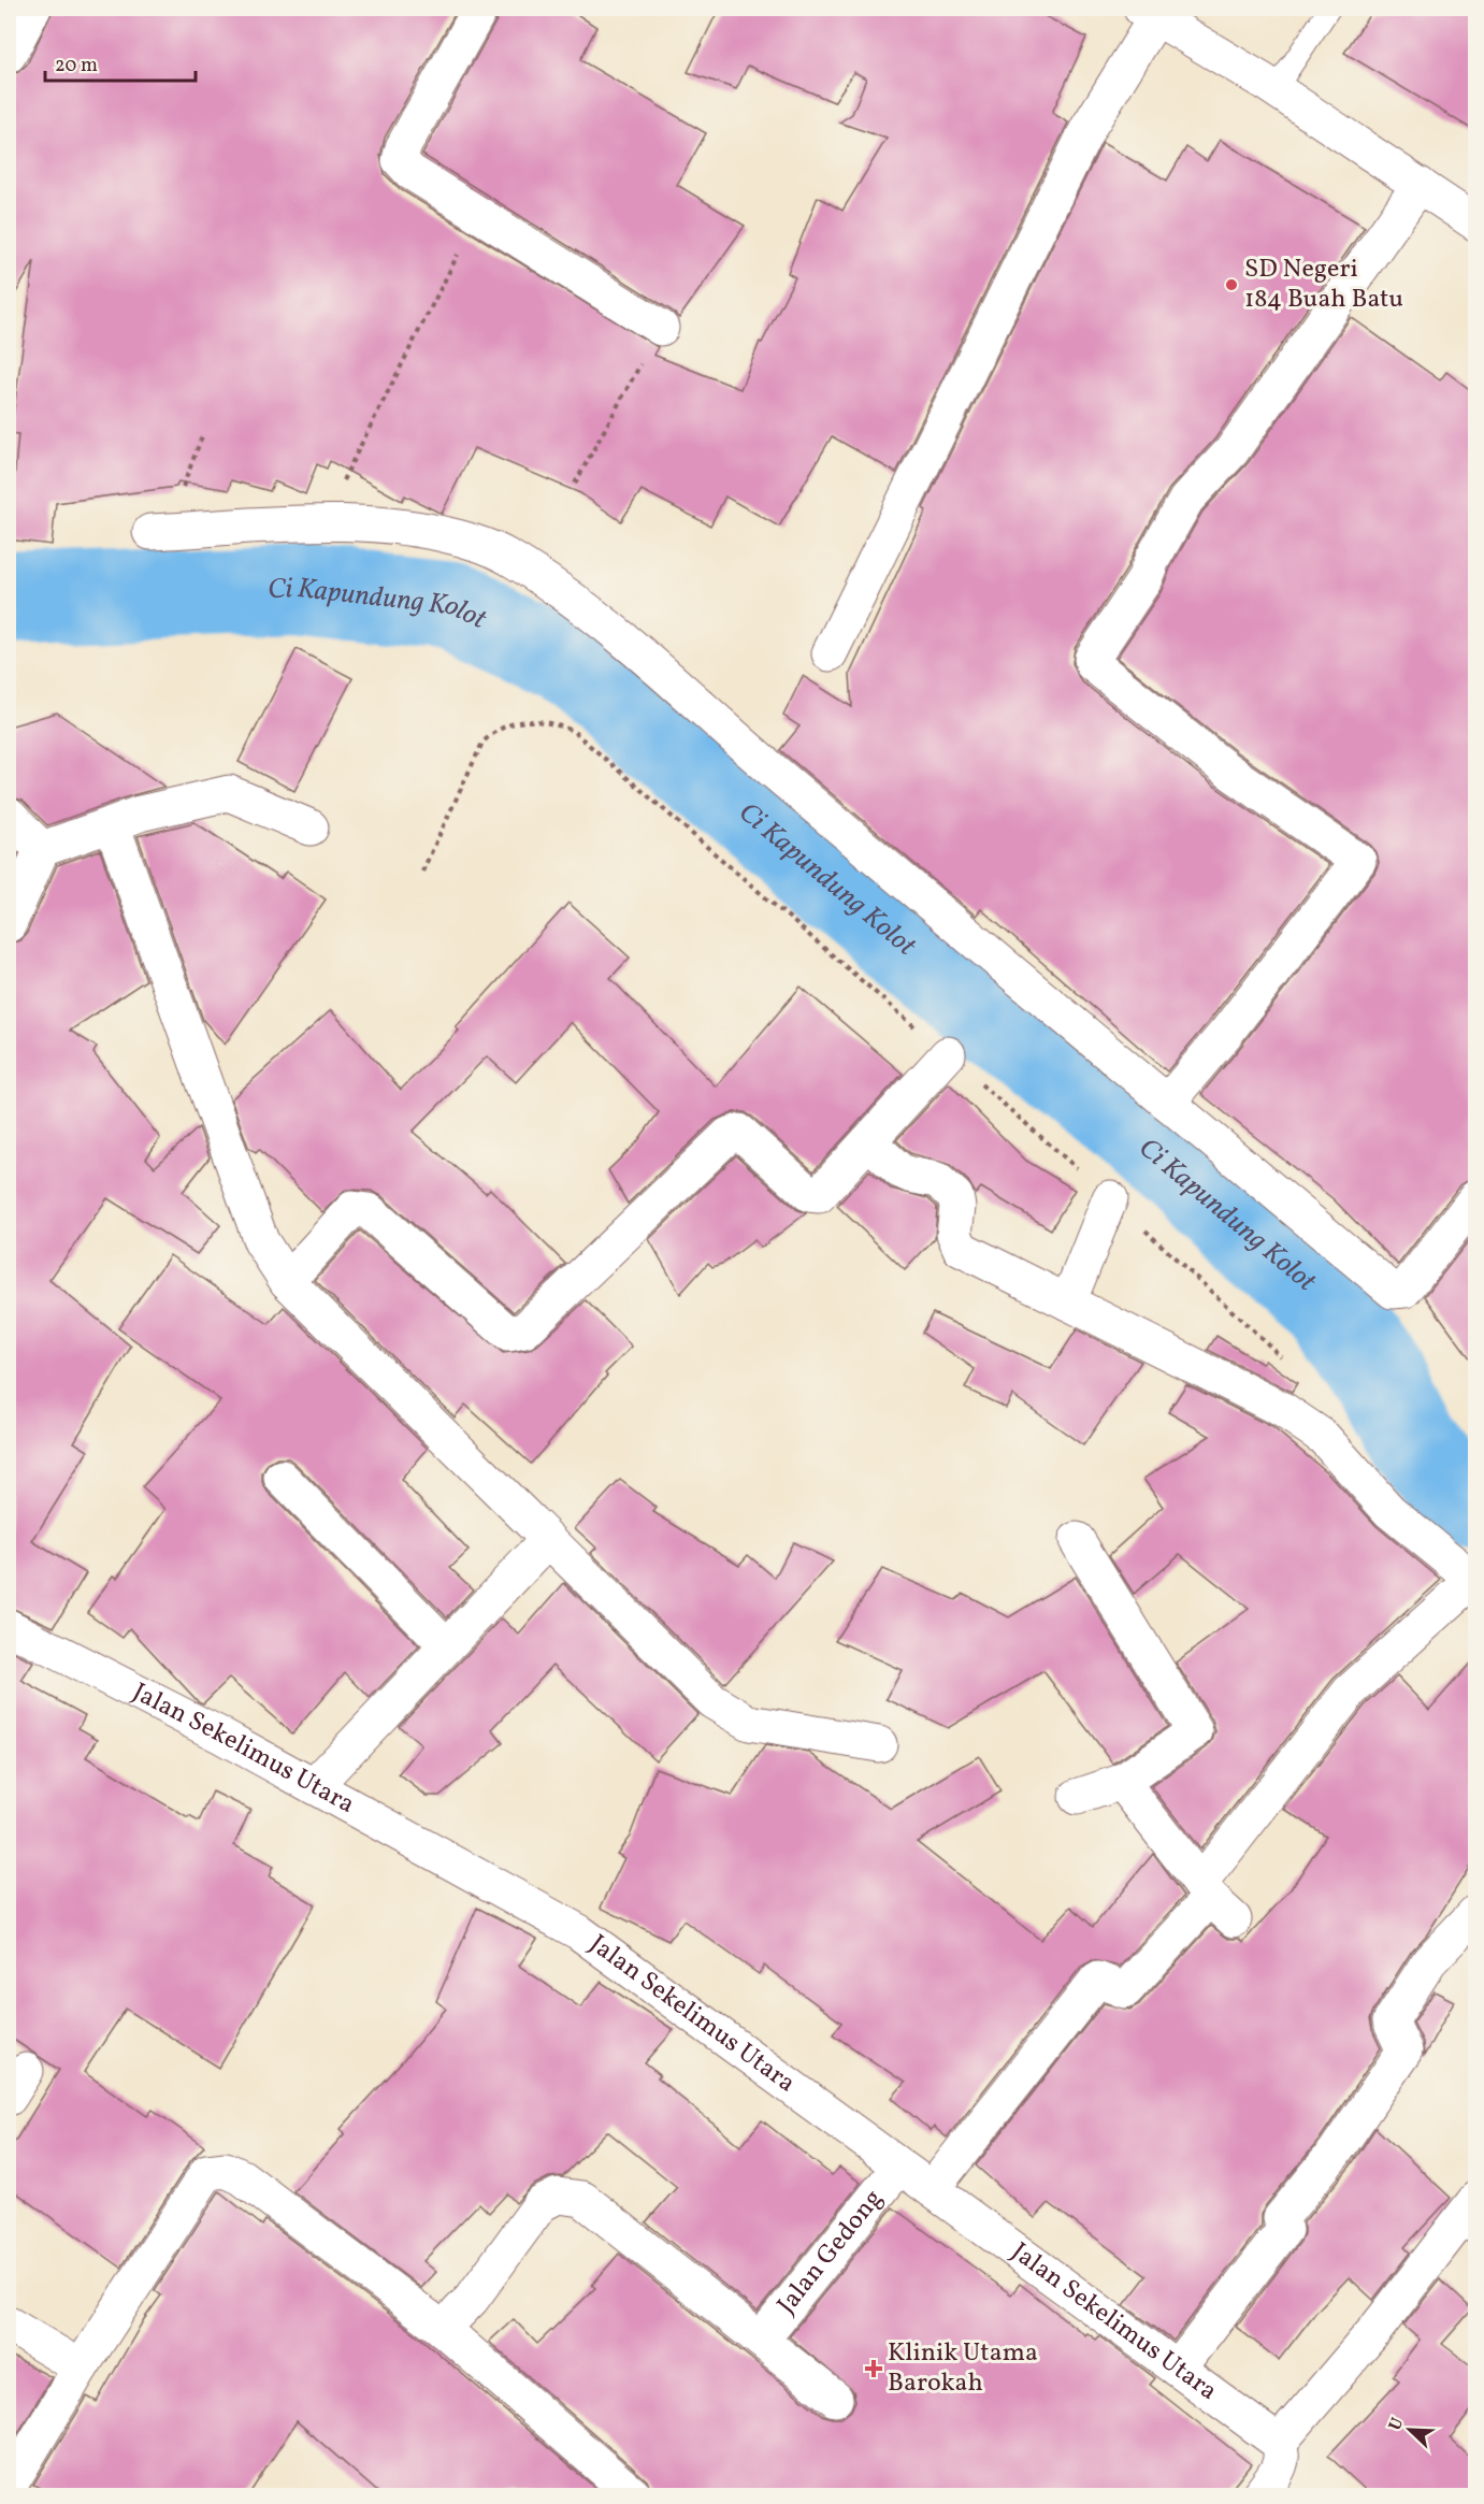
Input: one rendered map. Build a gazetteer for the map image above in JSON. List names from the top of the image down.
{
  "streets": {
    "street": ["Jalan Sekelimus Utara", "Jalan Gedong"]
  },
  "crossings": [
    ["Jalan Sekelimus Utara", "Jalan Gedong"]
  ],
  "water": ["Ci Kapundung Kolot"],
  "places": {
    "other": ["SD Negeri 184 Buah Batu"],
    "health": ["Klinik Utama Barokah"]
  },
  "scale_bar": "20 m",
  "north": "top left"
}
